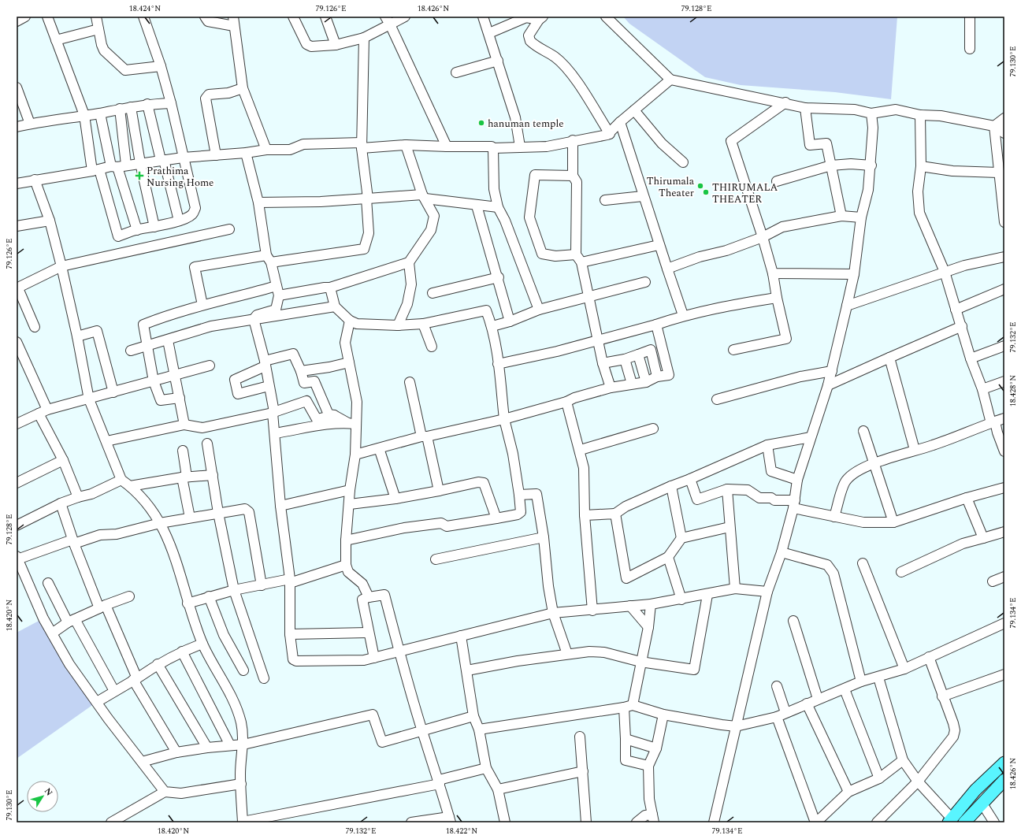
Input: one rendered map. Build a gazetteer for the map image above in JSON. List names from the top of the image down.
{
  "places": {
    "other": ["hanuman temple", "Thirumala Theater", "THIRUMALA THEATER"],
    "health": ["Prathima Nursing Home"]
  },
  "north": "top right",
  "coordinates": [
    "18.424°N",
    "79.126°E",
    "18.426°N",
    "79.128°E",
    "79.130°E",
    "79.132°E",
    "18.428°N",
    "79.134°E",
    "18.420°N",
    "18.422°N"
  ]
}
